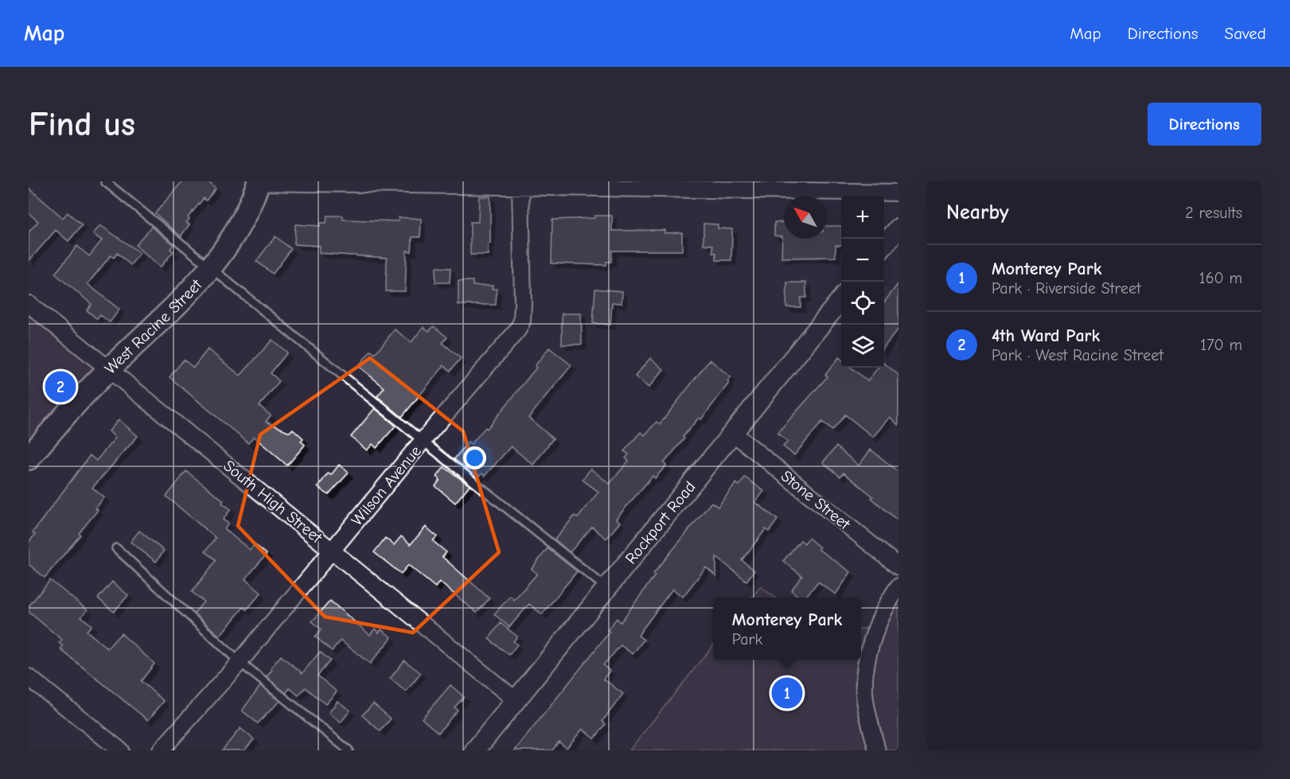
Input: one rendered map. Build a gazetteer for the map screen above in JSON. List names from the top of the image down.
{
  "streets": {
    "main road": ["West Racine Street"],
    "street": [
      "Wilson Avenue",
      "Stone Street",
      "South High Street",
      "Rockport Road"
    ]
  },
  "crossings": [
    ["West Racine Street", "South High Street"],
    ["Wilson Avenue", "South High Street"],
    ["Stone Street", "Rockport Road"],
    ["South High Street", "Rockport Road"]
  ],
  "north": "top left",
  "page": {
    "header": "Map",
    "nav": ["Map", "Directions", "Saved"],
    "buttons": "Directions",
    "title": "Find us",
    "heading": ["Nearby", "2 results"],
    "map_buttons": ["+", "−"],
    "list": [
      {
        "mark": "1",
        "name": "Monterey Park",
        "note": "Park · Riverside Street",
        "value": "160 m"
      },
      {
        "mark": "2",
        "name": "4th Ward Park",
        "note": "Park · West Racine Street",
        "value": "170 m"
      }
    ],
    "pins": ["2", "1"],
    "popup": ["Monterey Park", "Park"]
  }
}
